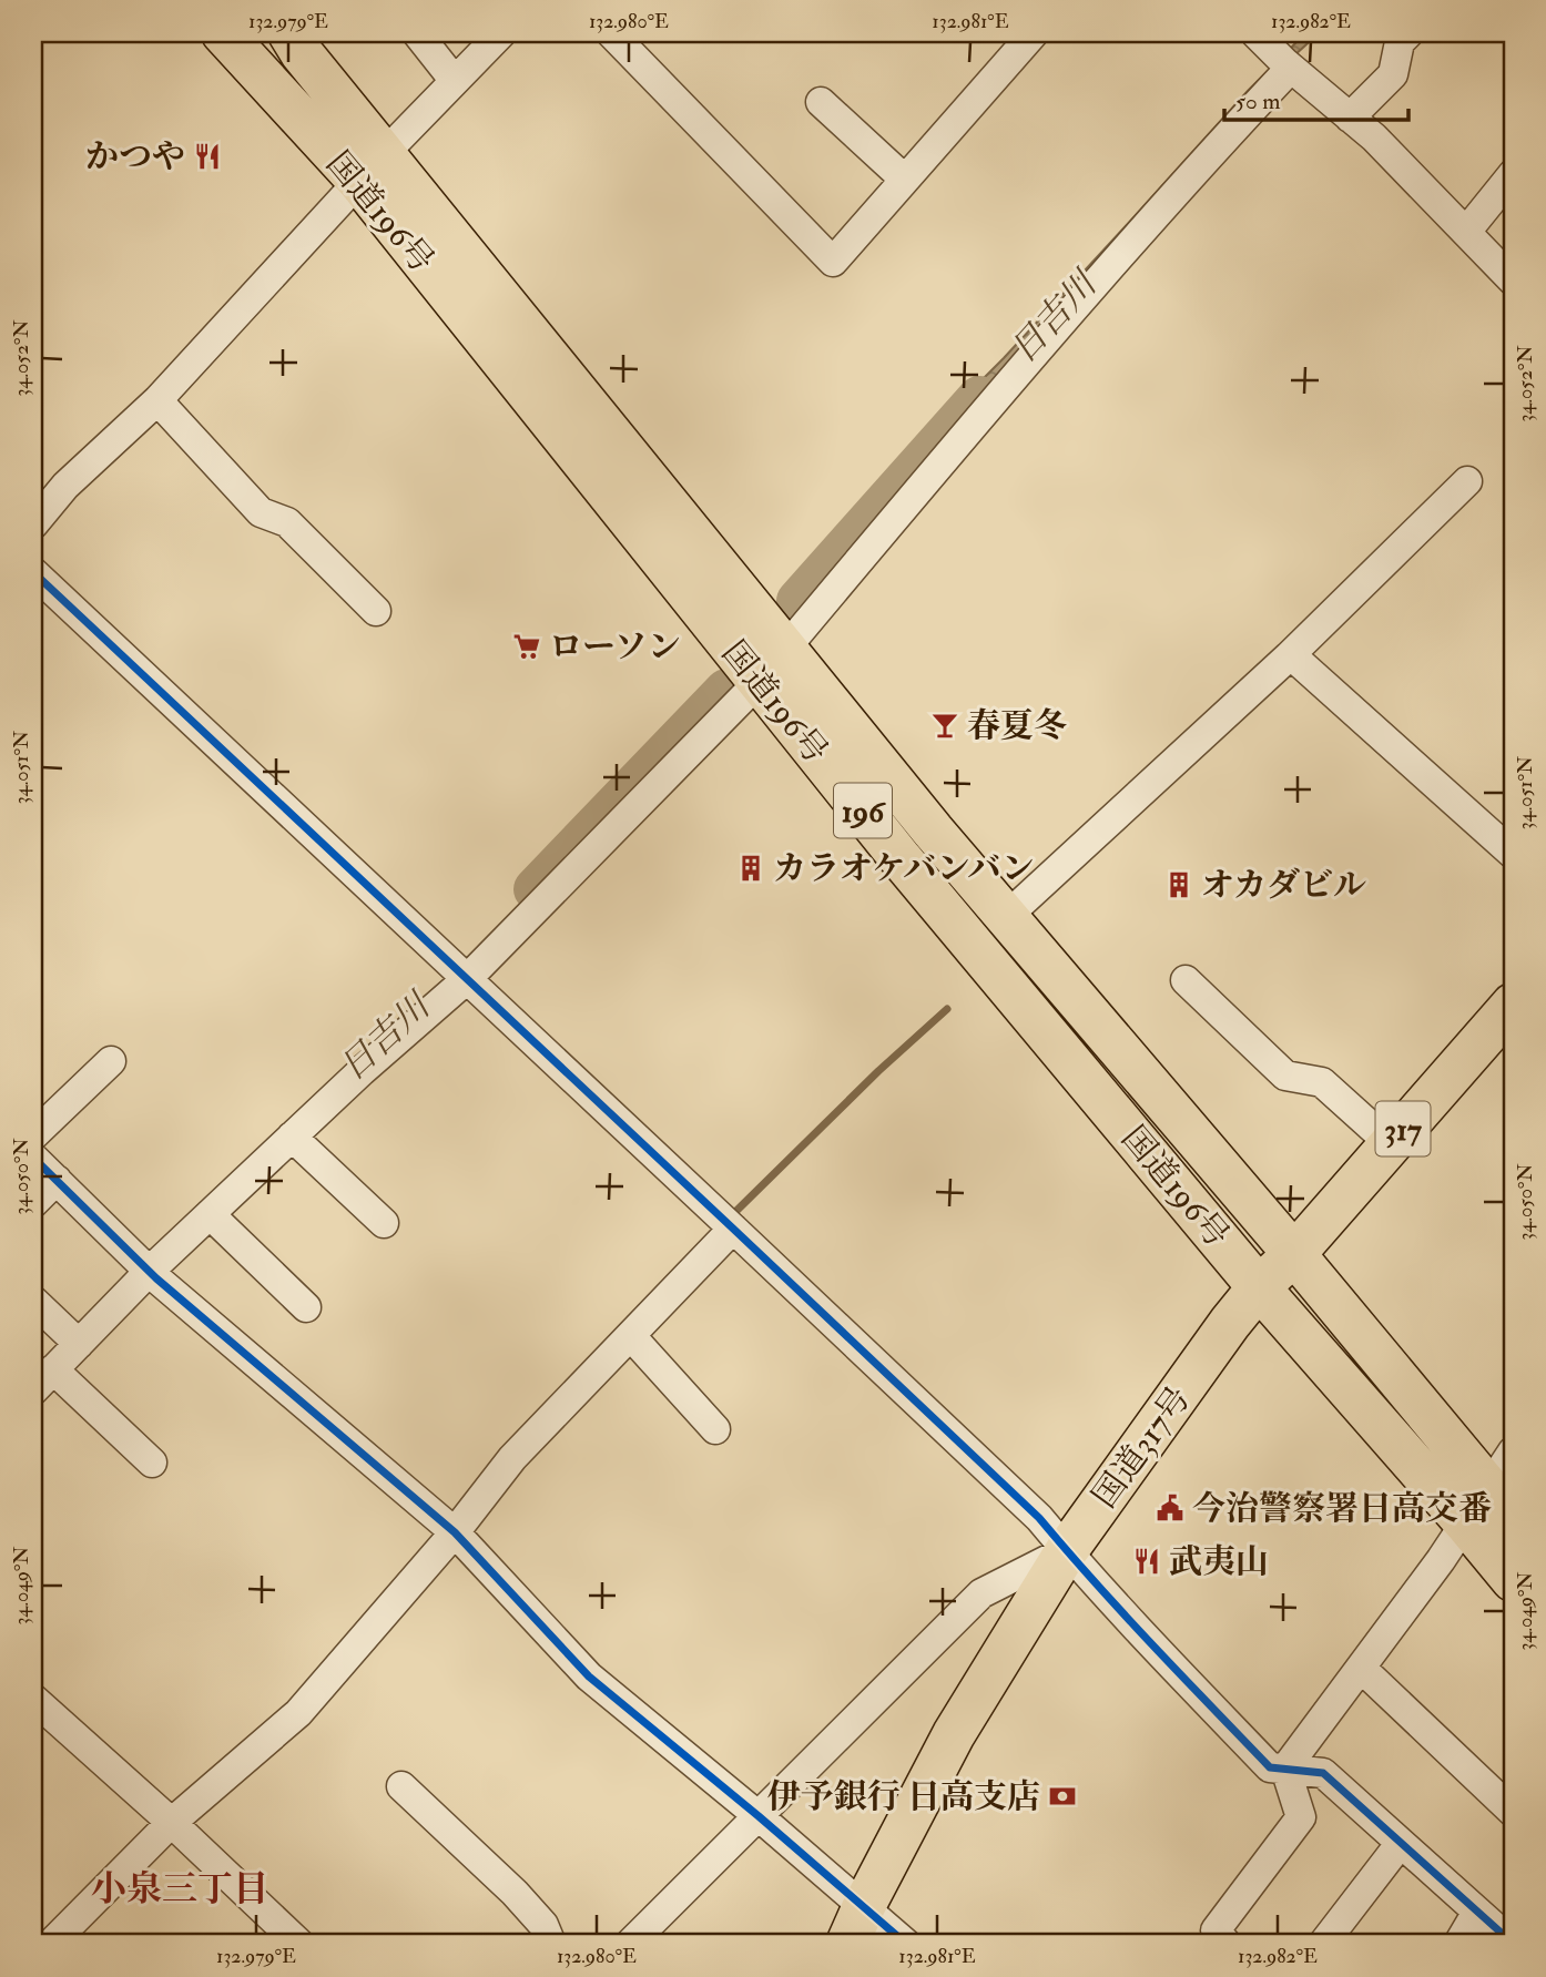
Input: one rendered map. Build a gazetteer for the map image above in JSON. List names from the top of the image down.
{
  "streets": {
    "highway": [
      "国道196号",
      "196",
      "317",
      "国道317号"
    ]
  },
  "crossings": [
    ["国道196号", "国道317号"]
  ],
  "districts": ["小泉三丁目"],
  "water": ["日吉川"],
  "places": {
    "restaurant": ["かつや", "武夷山"],
    "supermarket": ["ローソン"],
    "bar": ["春夏冬"],
    "building": ["カラオケバンバン", "オカダビル"],
    "public building": ["今治警察署日高交番"],
    "bank": ["伊予銀行 日高支店"]
  },
  "scale_bar": "50 m",
  "coordinates": [
    "132.979°E",
    "132.980°E",
    "132.981°E",
    "132.982°E",
    "34.052°N",
    "34.051°N",
    "34.050°N",
    "34.049°N"
  ]
}
